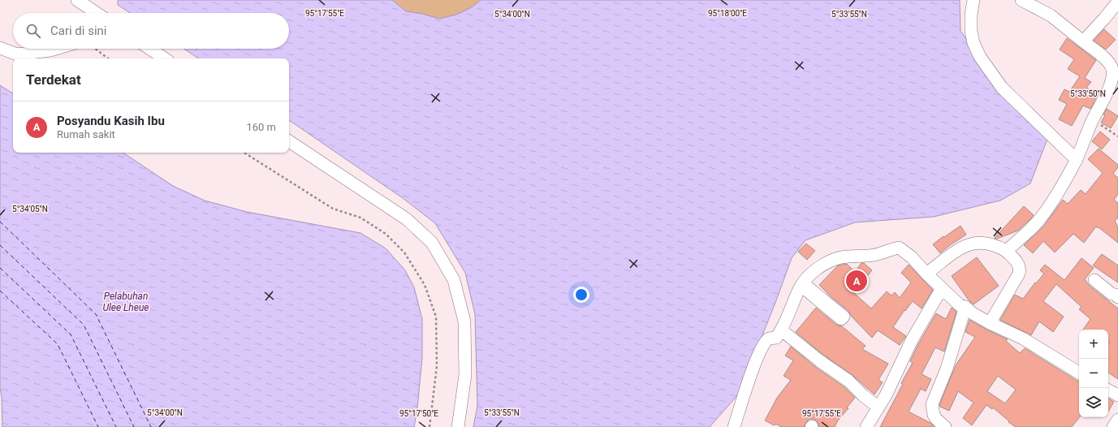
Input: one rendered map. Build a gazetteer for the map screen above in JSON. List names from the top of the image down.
{
  "water": ["Pelabuhan Ulee Lheue"],
  "page": {
    "search": "Cari di sini",
    "heading": "Terdekat",
    "list": [
      {
        "mark": "A",
        "name": "Posyandu Kasih Ibu",
        "note": "Rumah sakit",
        "value": "160 m"
      }
    ],
    "pins": "A",
    "map_buttons": ["+", "−"]
  },
  "coordinates": [
    "95°17'55\"E",
    "95°18'00\"E",
    "5°34'00\"N",
    "5°33'55\"N",
    "5°33'50\"N",
    "5°34'05\"N",
    "95°17'50\"E"
  ]
}
